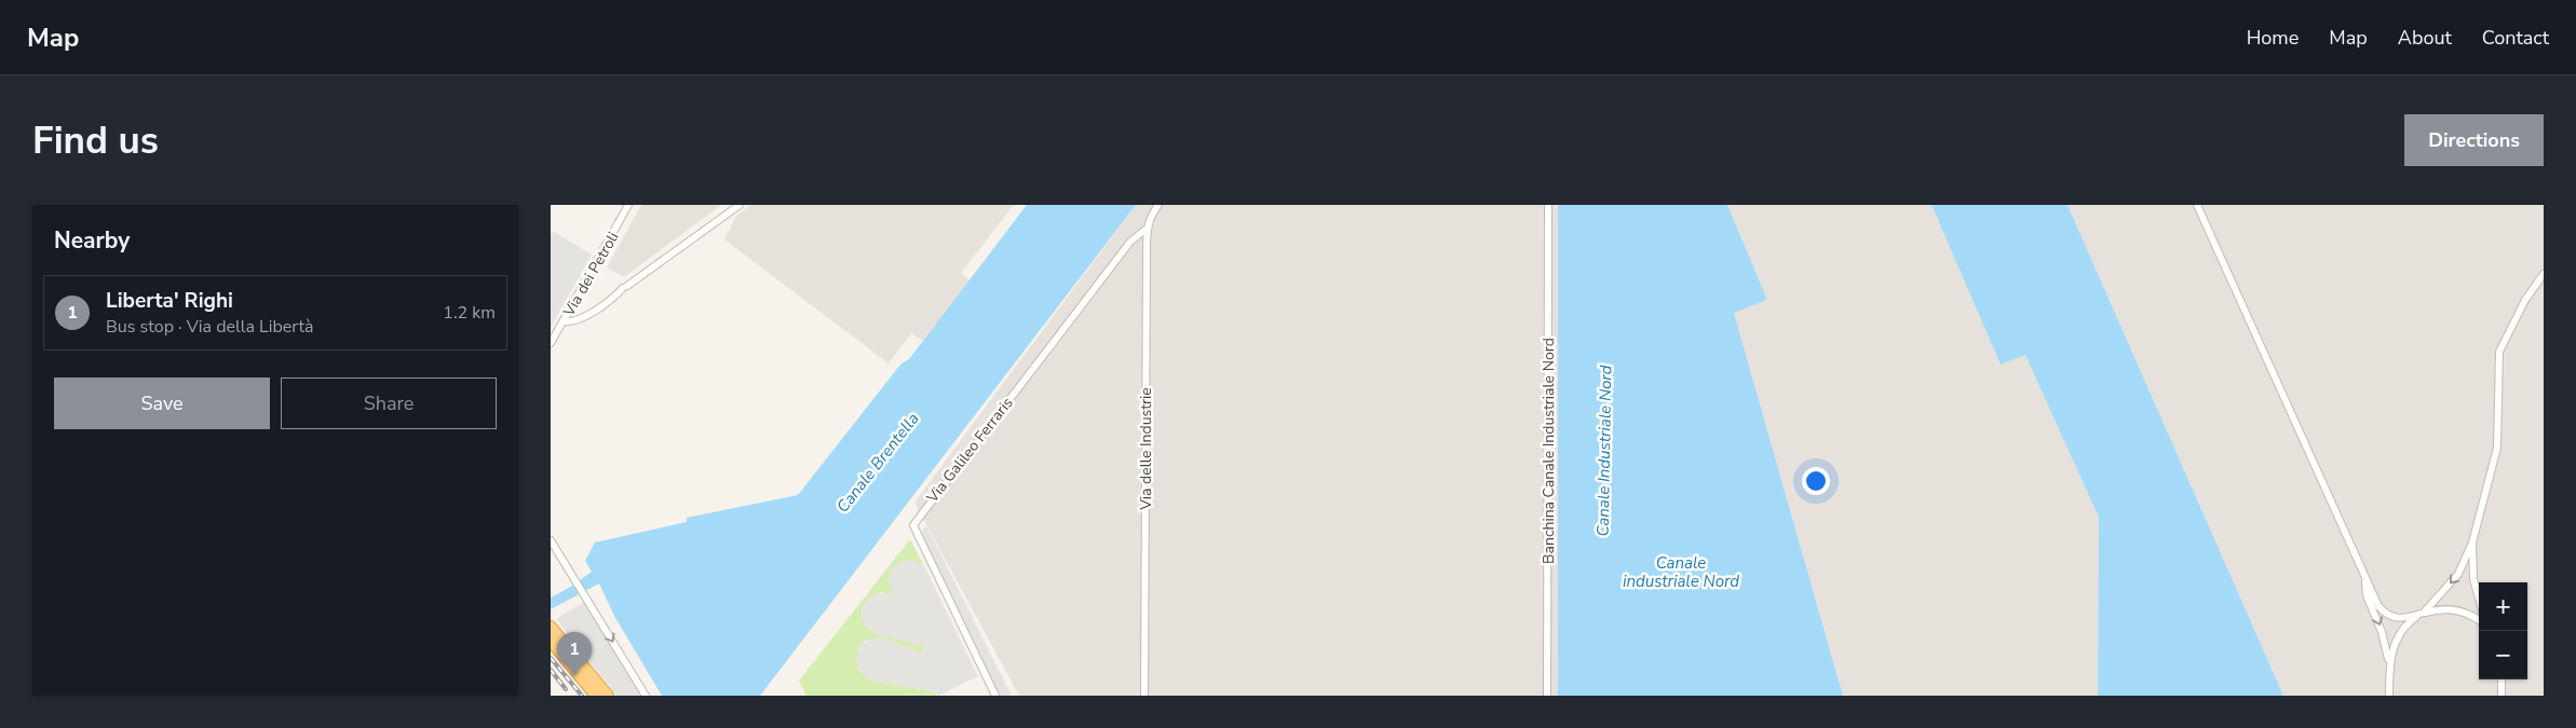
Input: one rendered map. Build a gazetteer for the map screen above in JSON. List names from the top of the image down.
{
  "streets": {
    "street": [
      "Via dei Petroli",
      "Via delle Industrie",
      "Via Galileo Ferraris",
      "Banchina Canale Industriale Nord"
    ]
  },
  "crossings": [
    ["Via delle Industrie", "Via Galileo Ferraris"]
  ],
  "water": ["Canale Industriale Nord", "Canale Brentella", "Canale industriale Nord"],
  "page": {
    "header": "Map",
    "nav": [
      "Home",
      "Map",
      "About",
      "Contact"
    ],
    "buttons": [
      "Directions",
      ["Save", "Share"]
    ],
    "title": "Find us",
    "heading": "Nearby",
    "list": [
      {
        "mark": "1",
        "name": "Liberta' Righi",
        "note": "Bus stop · Via della Libertà",
        "value": "1.2 km"
      }
    ],
    "map_buttons": ["+", "−"],
    "pins": "1"
  }
}
